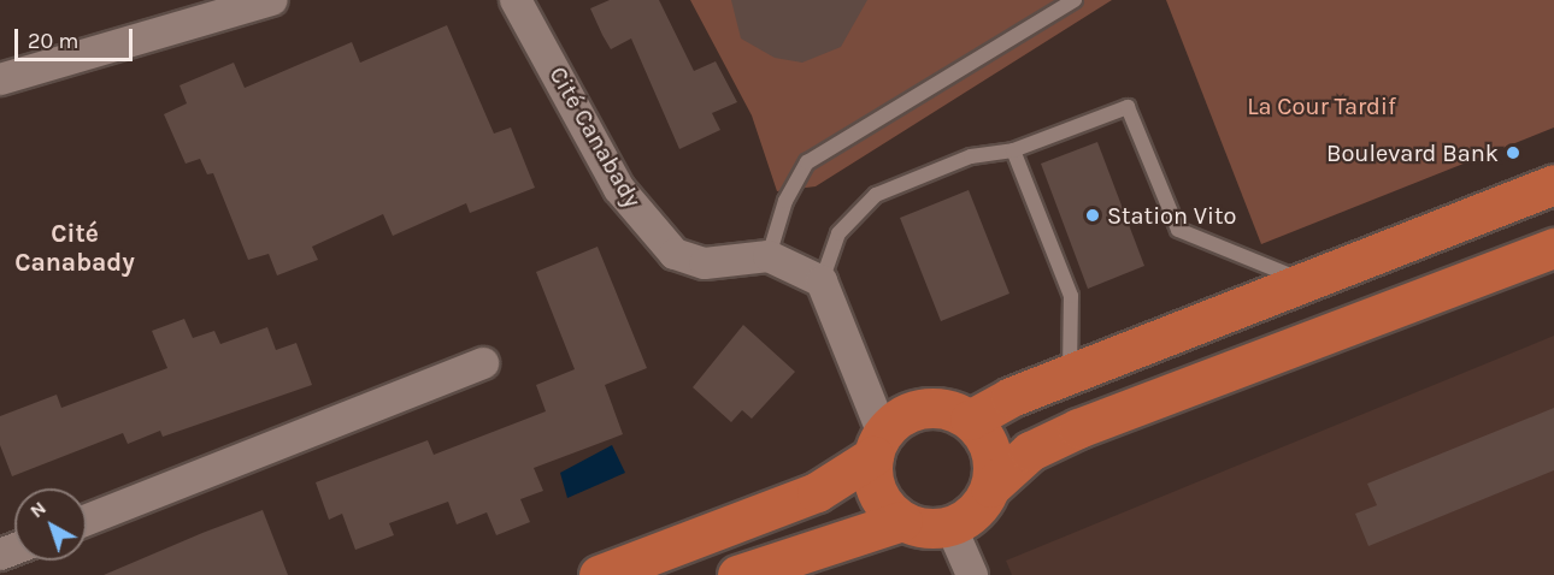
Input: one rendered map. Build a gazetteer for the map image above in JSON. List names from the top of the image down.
{
  "streets": {
    "street": ["Cité Canabady"]
  },
  "districts": ["Cité Canabady"],
  "parks": ["La Cour Tardif"],
  "places": ["Boulevard Bank", "Station Vito"],
  "scale_bar": "20 m",
  "north": "top left"
}
